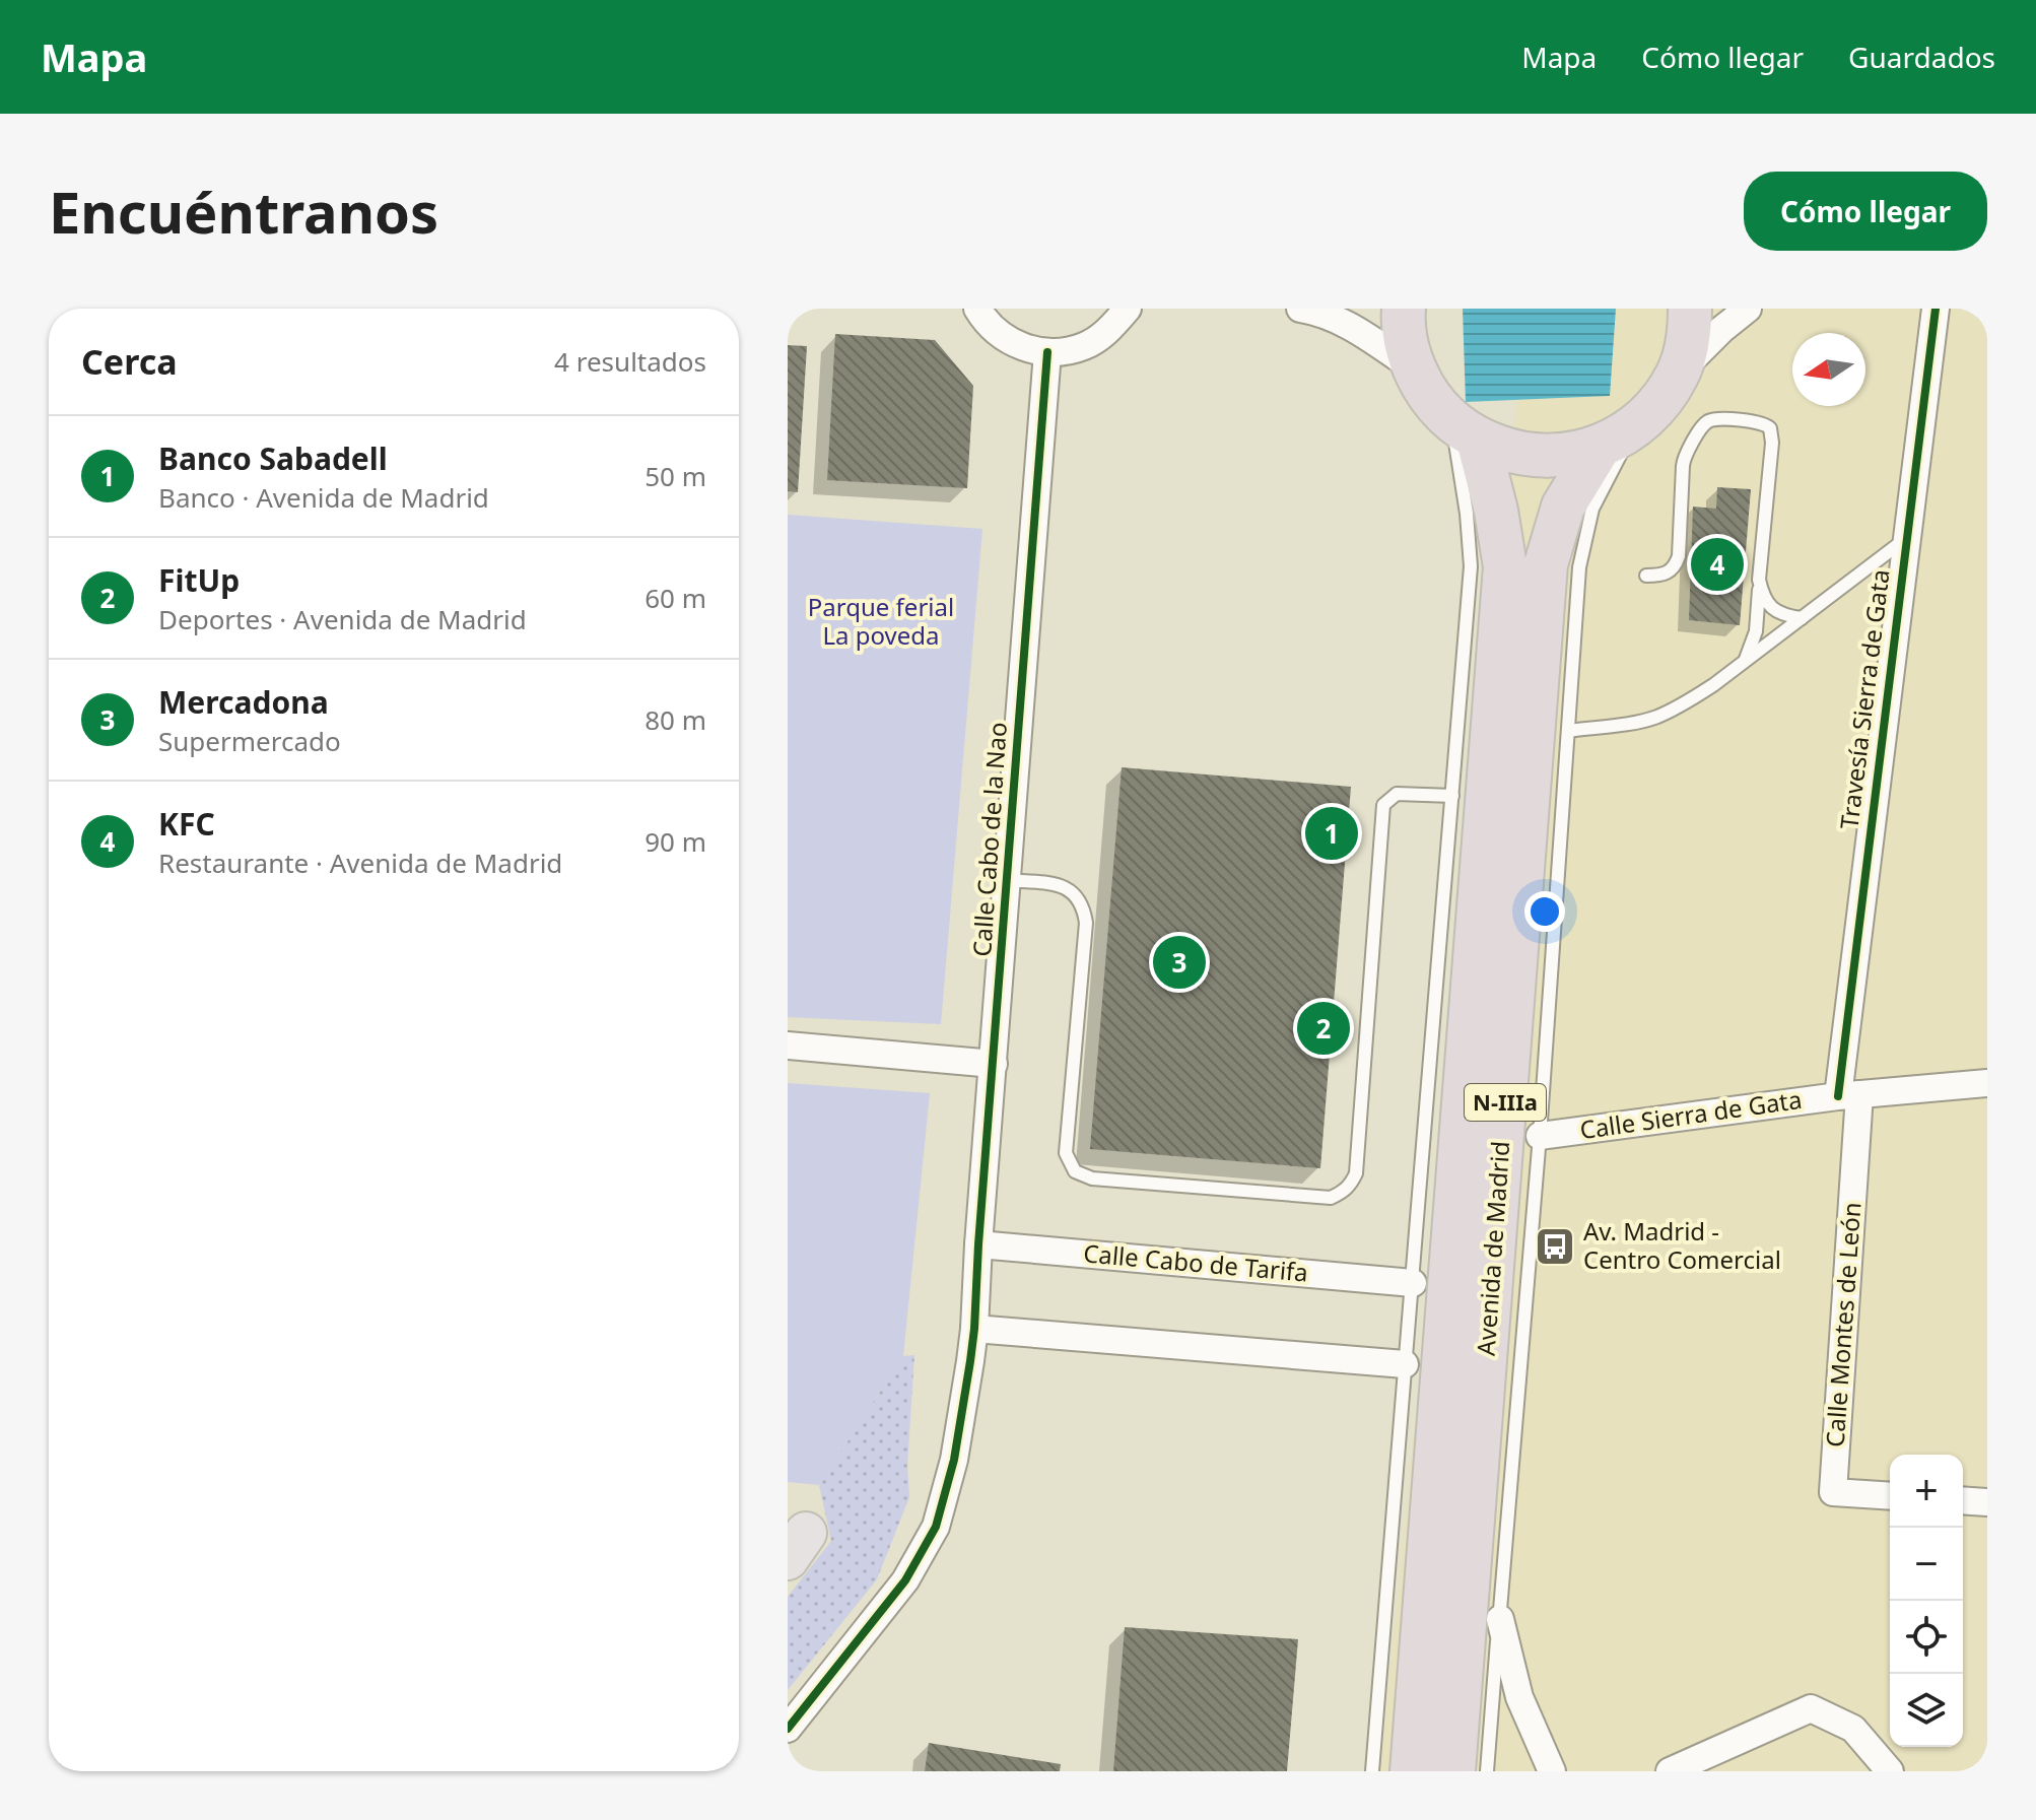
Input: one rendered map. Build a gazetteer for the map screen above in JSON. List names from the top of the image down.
{
  "streets": {
    "highway": ["N-IIIa", "Avenida de Madrid"],
    "street": [
      "Travesía Sierra de Gata",
      "Calle Cabo de la Nao",
      "Calle Sierra de Gata",
      "Calle Cabo de Tarifa",
      "Calle Montes de León"
    ]
  },
  "crossings": [
    ["Travesía Sierra de Gata", "Calle Sierra de Gata"],
    ["Travesía Sierra de Gata", "Calle Montes de León"],
    ["Calle Cabo de la Nao", "Calle Cabo de Tarifa"],
    ["N-IIIa", "Avenida de Madrid"],
    ["Calle Sierra de Gata", "Calle Montes de León"]
  ],
  "parks": ["Parque ferial La poveda"],
  "places": {
    "bus stop": ["Av. Madrid - Centro Comercial"]
  },
  "north": "left",
  "page": {
    "header": "Mapa",
    "nav": ["Mapa", "Cómo llegar", "Guardados"],
    "buttons": "Cómo llegar",
    "title": "Encuéntranos",
    "heading": ["Cerca", "4 resultados"],
    "list": [
      {
        "mark": "1",
        "name": "Banco Sabadell",
        "note": "Banco · Avenida de Madrid",
        "value": "50 m"
      },
      {
        "mark": "2",
        "name": "FitUp",
        "note": "Deportes · Avenida de Madrid",
        "value": "60 m"
      },
      {
        "mark": "3",
        "name": "Mercadona",
        "note": "Supermercado",
        "value": "80 m"
      },
      {
        "mark": "4",
        "name": "KFC",
        "note": "Restaurante · Avenida de Madrid",
        "value": "90 m"
      }
    ],
    "pins": [
      "4",
      "1",
      "3",
      "2"
    ],
    "map_buttons": ["+", "−"]
  }
}
